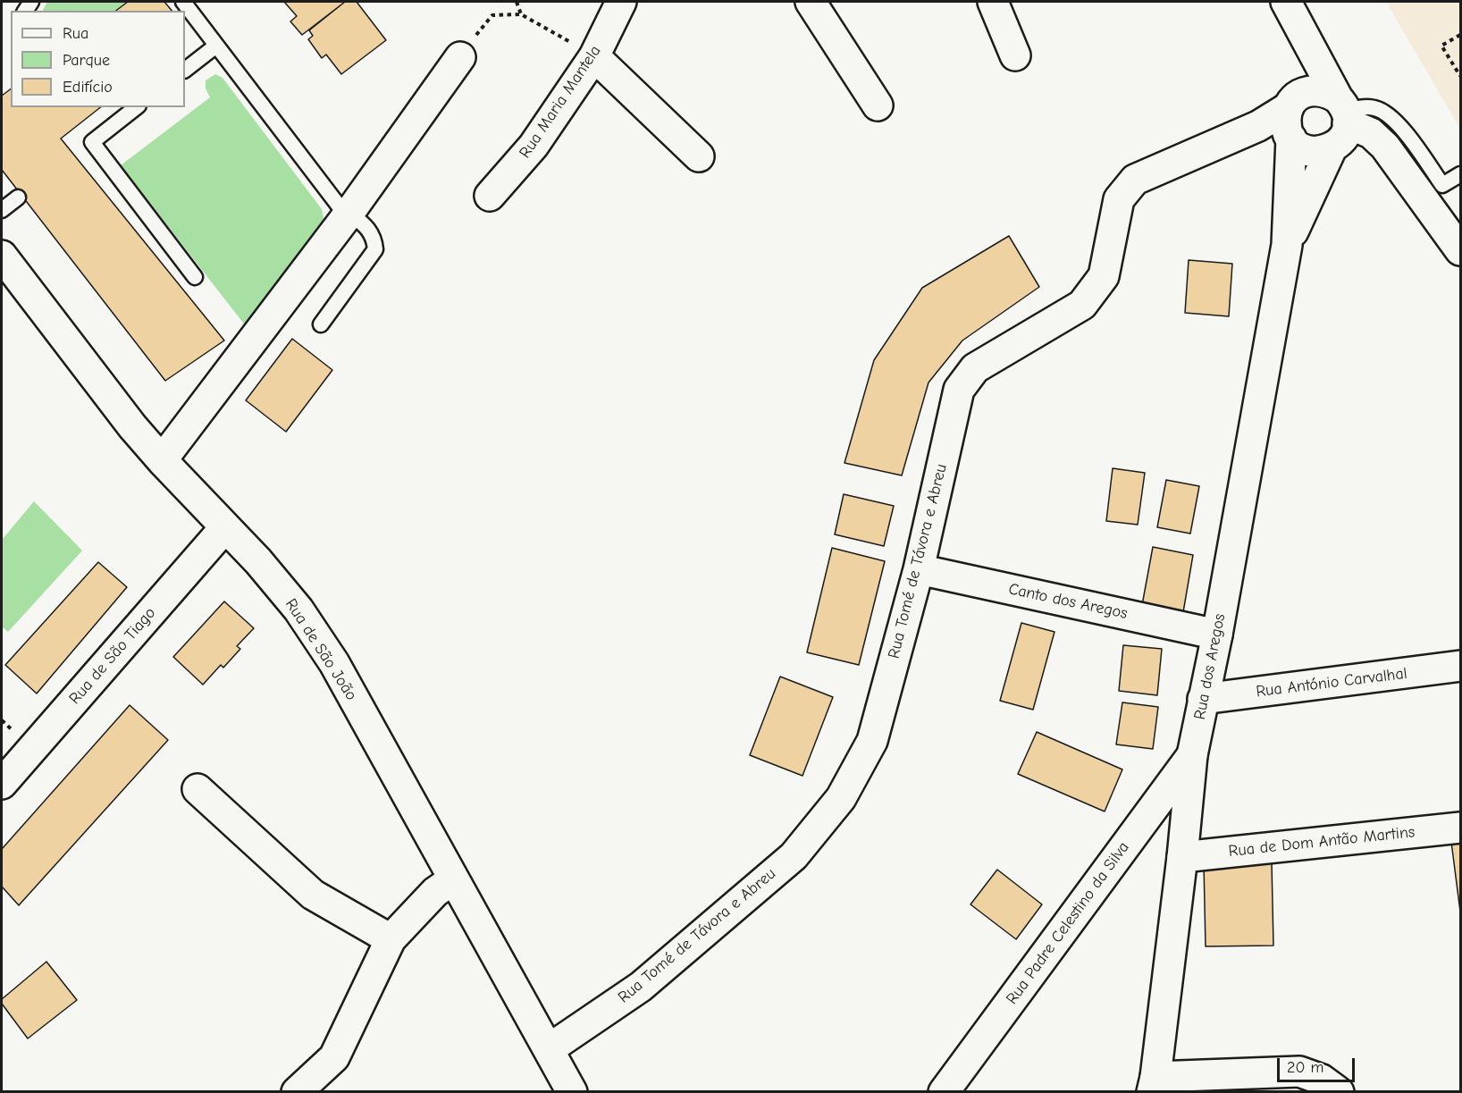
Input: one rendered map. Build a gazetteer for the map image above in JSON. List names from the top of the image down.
{
  "streets": {
    "street": [
      "Rua Maria Mantela",
      "Rua Tomé de Távora e Abreu",
      "Canto dos Aregos",
      "Rua de São João",
      "Rua de São Tiago",
      "Rua dos Aregos",
      "Rua António Carvalhal",
      "Rua de Dom Antão Martins",
      "Rua Padre Celestino da Silva"
    ]
  },
  "crossings": [
    ["Rua Tomé de Távora e Abreu", "Canto dos Aregos"],
    ["Rua Tomé de Távora e Abreu", "Rua de São João"],
    ["Canto dos Aregos", "Rua dos Aregos"],
    ["Rua de São João", "Rua de São Tiago"],
    ["Rua dos Aregos", "Rua António Carvalhal"],
    ["Rua dos Aregos", "Rua de Dom Antão Martins"],
    ["Rua dos Aregos", "Rua Padre Celestino da Silva"]
  ],
  "legend": ["Rua", "Parque", "Edifício"],
  "scale_bar": "20 m"
}
